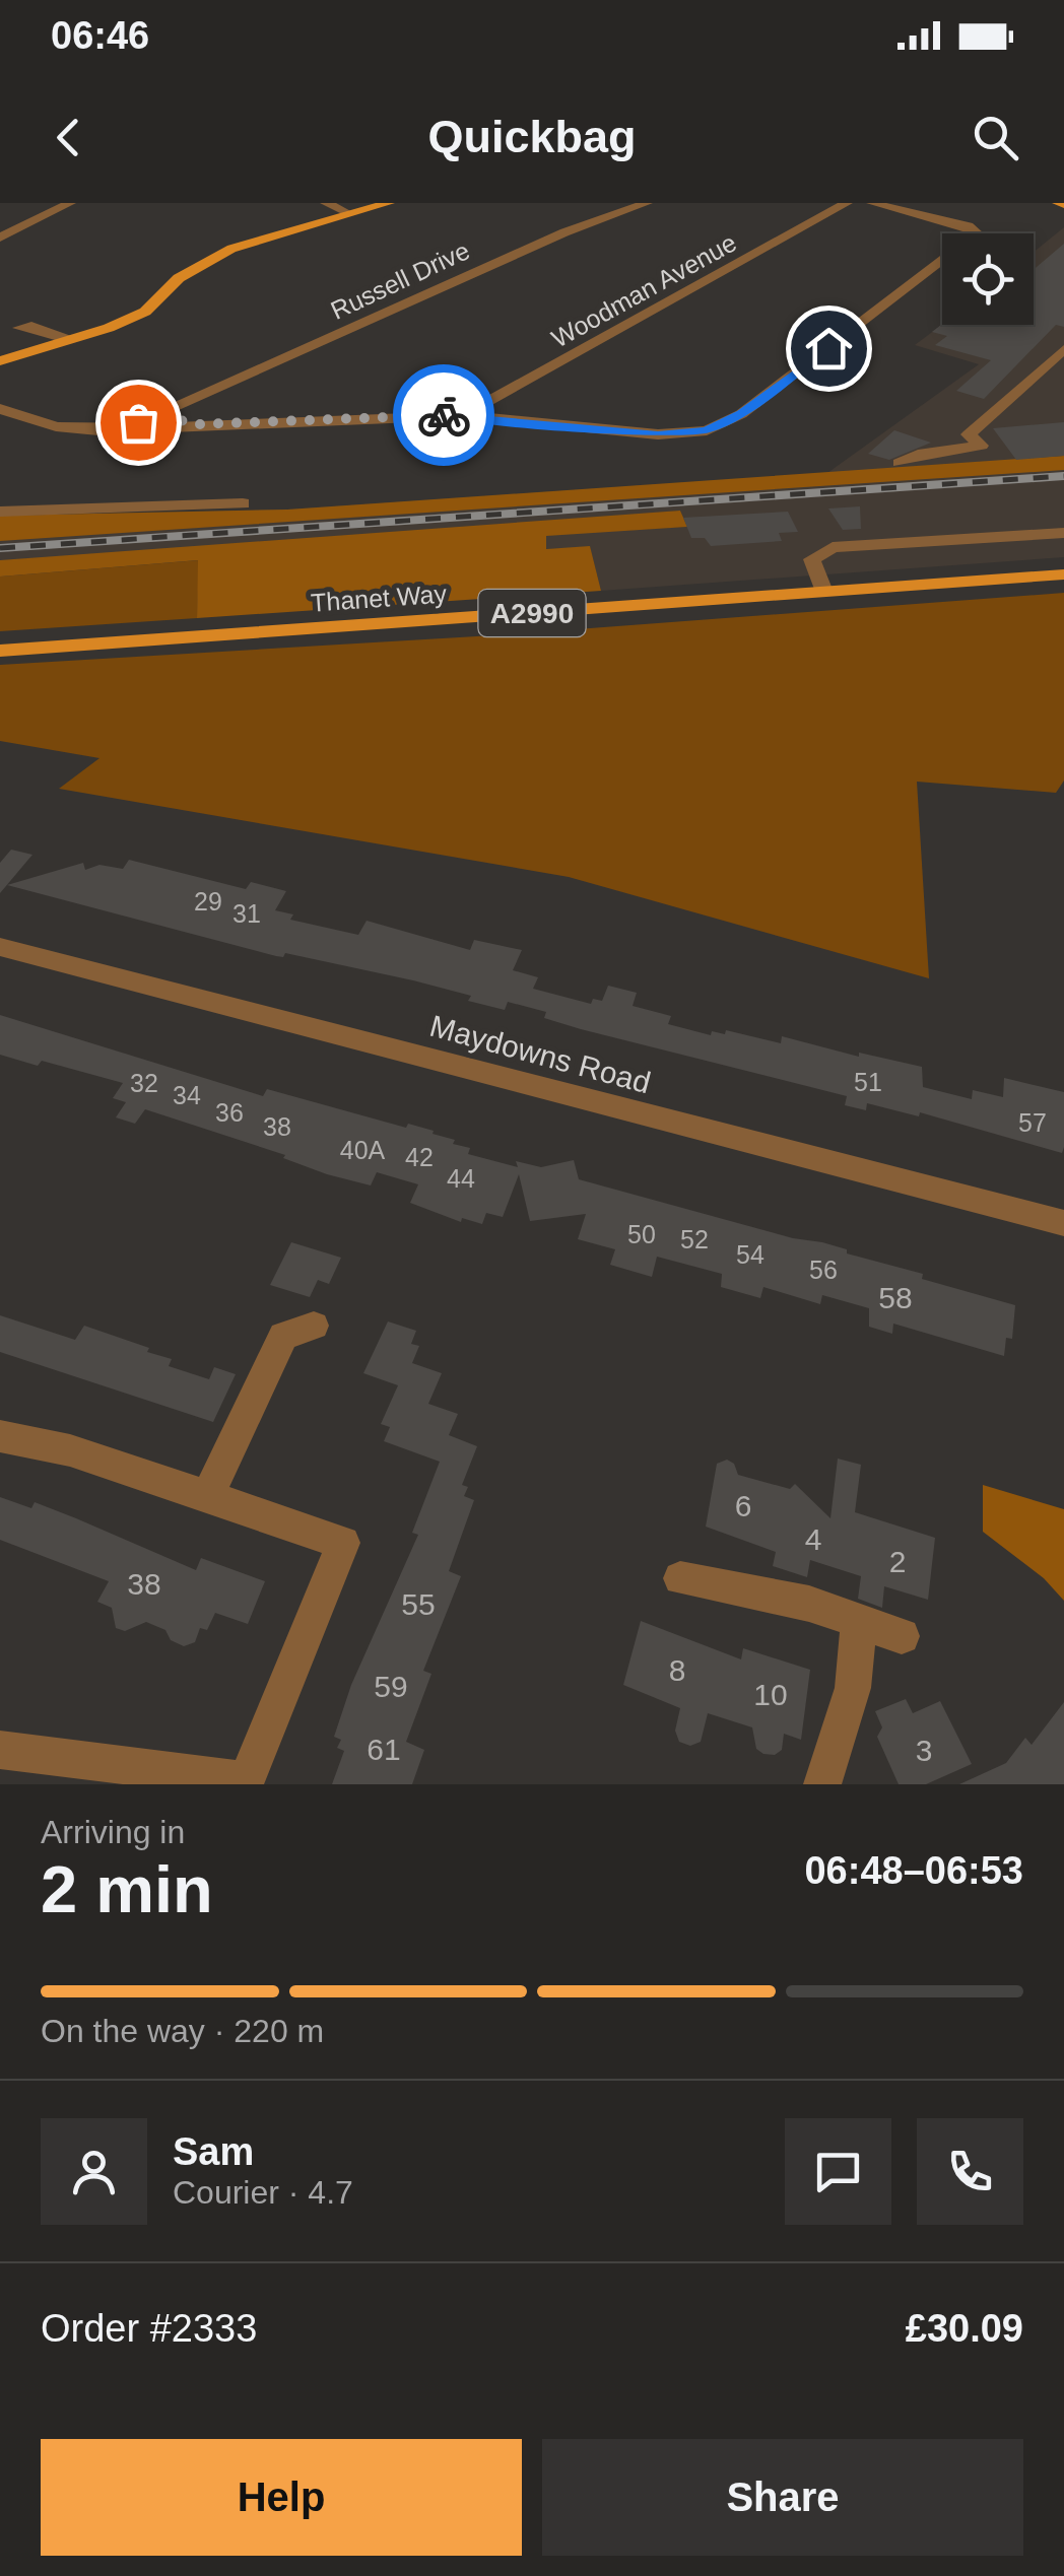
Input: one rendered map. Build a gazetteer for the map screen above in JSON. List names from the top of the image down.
{
  "streets": {
    "main road": ["Thanet Way", "A2990"],
    "street": ["Russell Drive", "Woodman Avenue", "Maydowns Road"]
  },
  "house_numbers": [
    "29",
    "31",
    "51",
    "32",
    "34",
    "36",
    "57",
    "38",
    "40A",
    "42",
    "44",
    "50",
    "52",
    "54",
    "56",
    "58",
    "6",
    "4",
    "2",
    "38",
    "55",
    "8",
    "59",
    "10",
    "61",
    "3"
  ],
  "page": {
    "status": "06:46",
    "header": "Quickbag",
    "heading": ["2 min", "Arriving in", "06:48–06:53"],
    "panel": [
      "Sam",
      "Courier · 4.7",
      "Order #2333",
      "£30.09"
    ],
    "bar": "On the way · 220 m",
    "buttons": ["Help", "Share"]
  }
}
